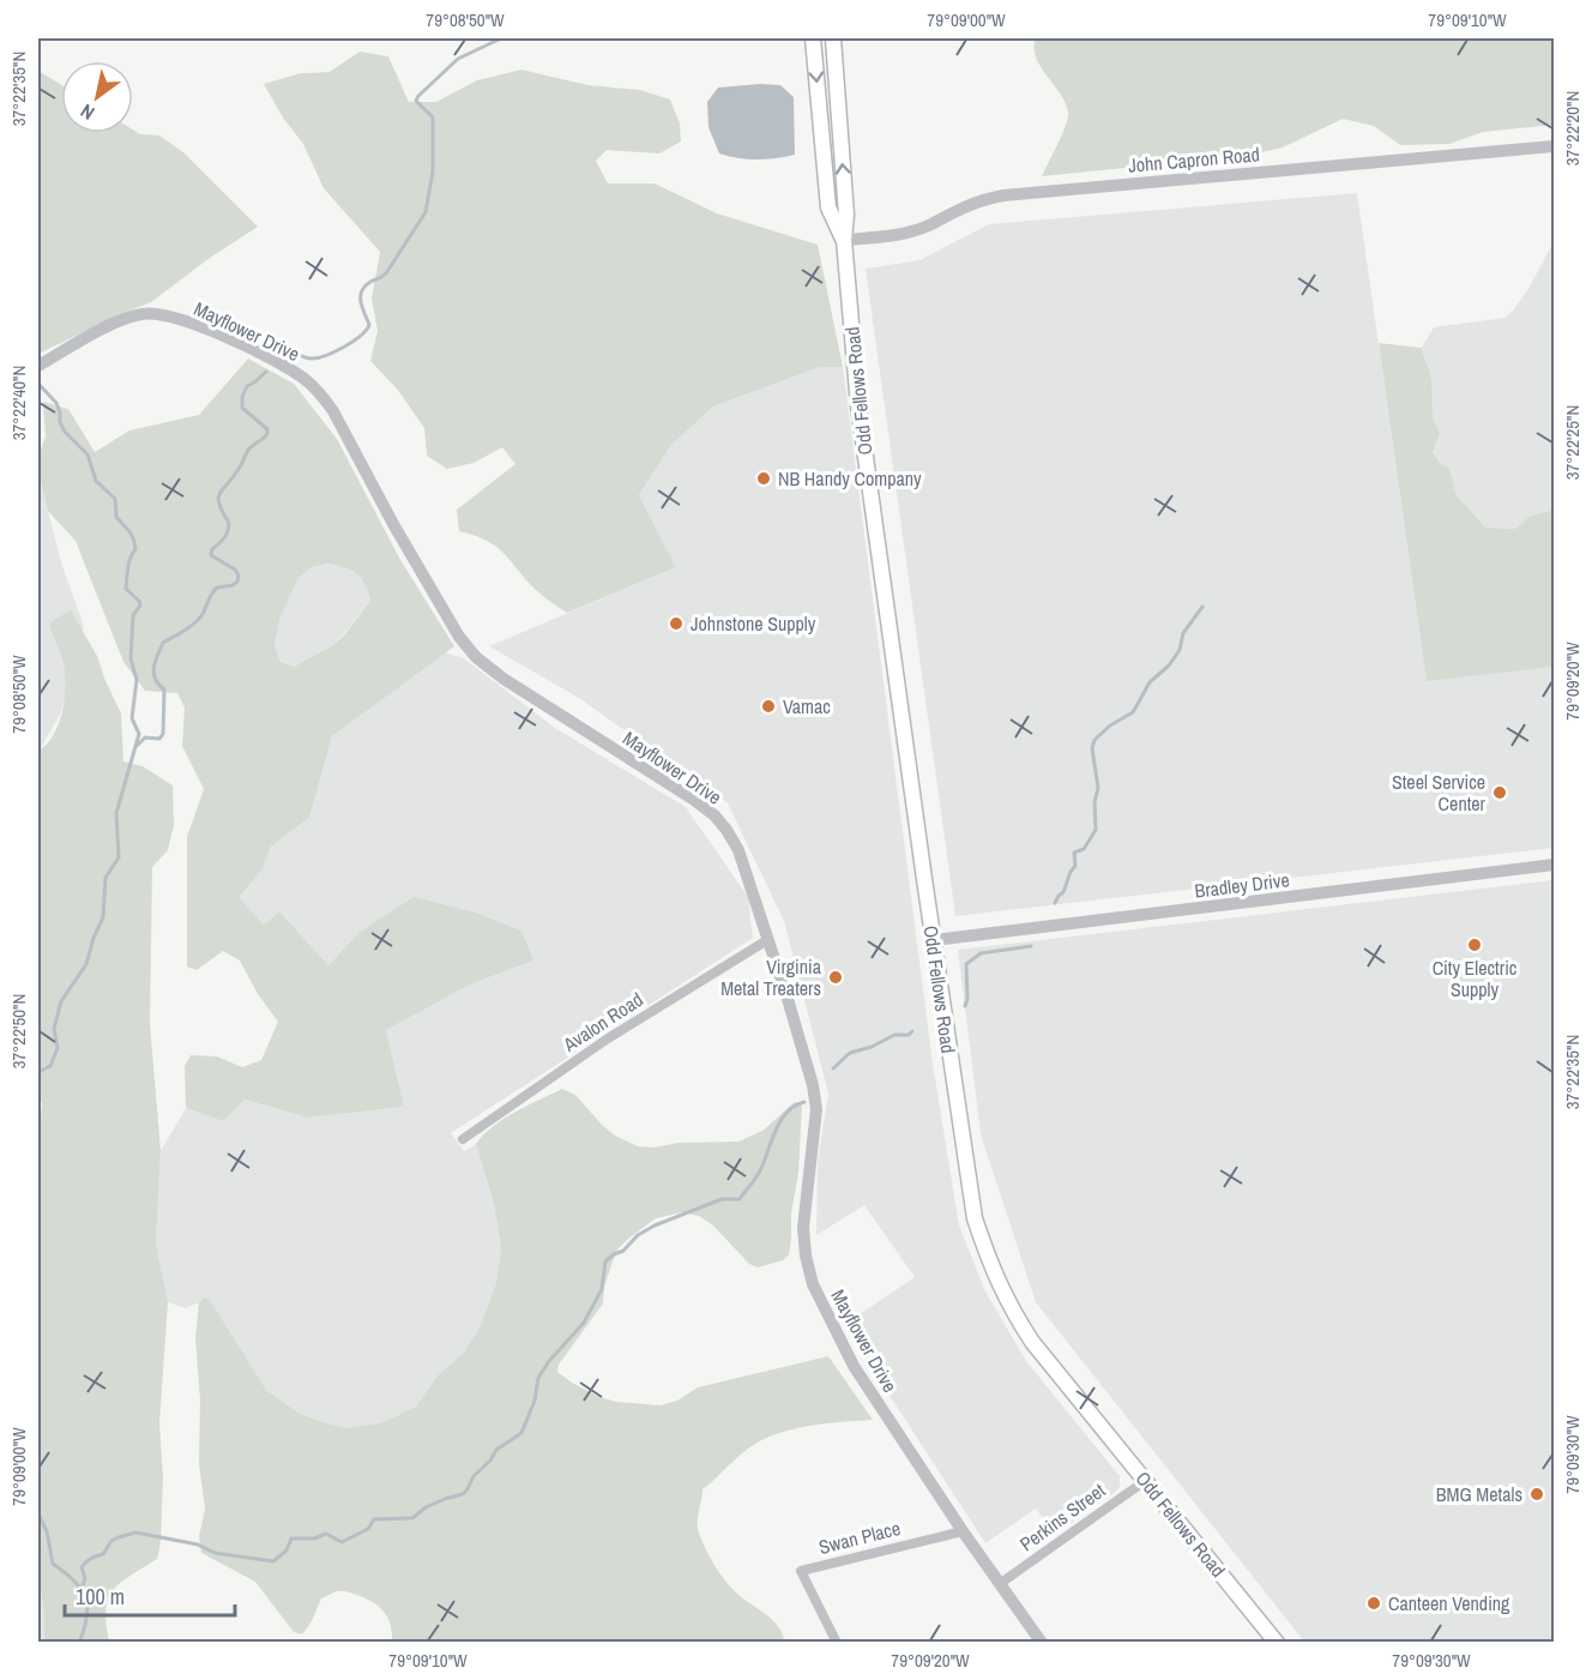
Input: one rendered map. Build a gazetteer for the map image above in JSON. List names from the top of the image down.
{
  "streets": {
    "main road": ["Odd Fellows Road"],
    "street": [
      "John Capron Road",
      "Mayflower Drive",
      "Bradley Drive",
      "Avalon Road",
      "Perkins Street",
      "Swan Place"
    ]
  },
  "crossings": [
    ["John Capron Road", "Odd Fellows Road"],
    ["Mayflower Drive", "Avalon Road"],
    ["Mayflower Drive", "Perkins Street"],
    ["Mayflower Drive", "Swan Place"],
    ["Odd Fellows Road", "Bradley Drive"],
    ["Odd Fellows Road", "Perkins Street"]
  ],
  "places": [
    "NB Handy Company",
    "Johnstone Supply",
    "Vamac",
    "Steel Service Center",
    "City Electric Supply",
    "Virginia Metal Treaters",
    "BMG Metals",
    "Canteen Vending"
  ],
  "scale_bar": "100 m",
  "north": "bottom left",
  "coordinates": [
    "79°08'50\"W",
    "79°09'00\"W",
    "79°09'10\"W",
    "37°22'35\"N",
    "37°22'20\"N",
    "37°22'40\"N",
    "37°22'25\"N",
    "79°09'20\"W",
    "37°22'50\"N",
    "79°09'30\"W"
  ]
}
